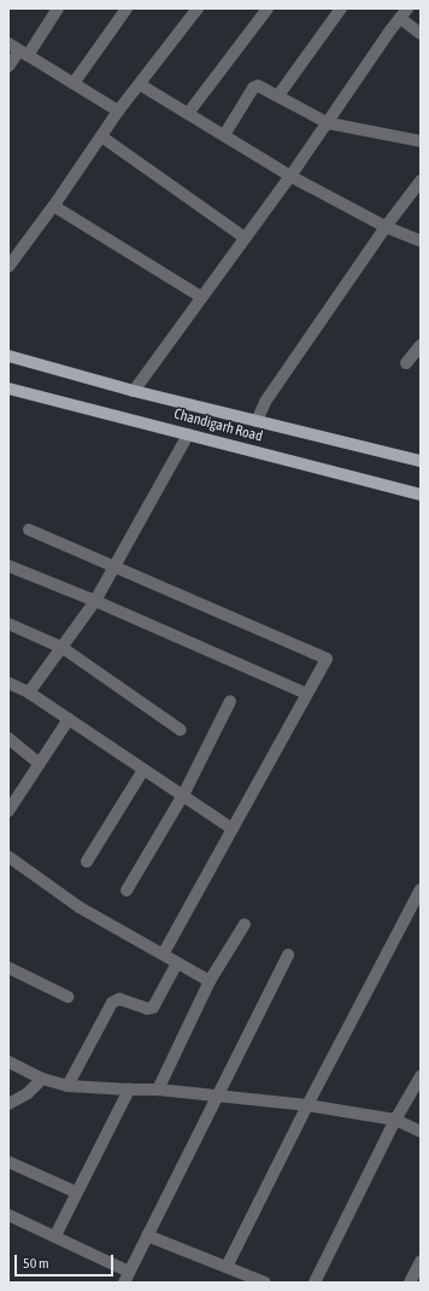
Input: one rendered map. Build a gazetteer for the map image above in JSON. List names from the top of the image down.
{
  "streets": {
    "main road": ["Chandigarh Road"]
  },
  "scale_bar": "50 m"
}
